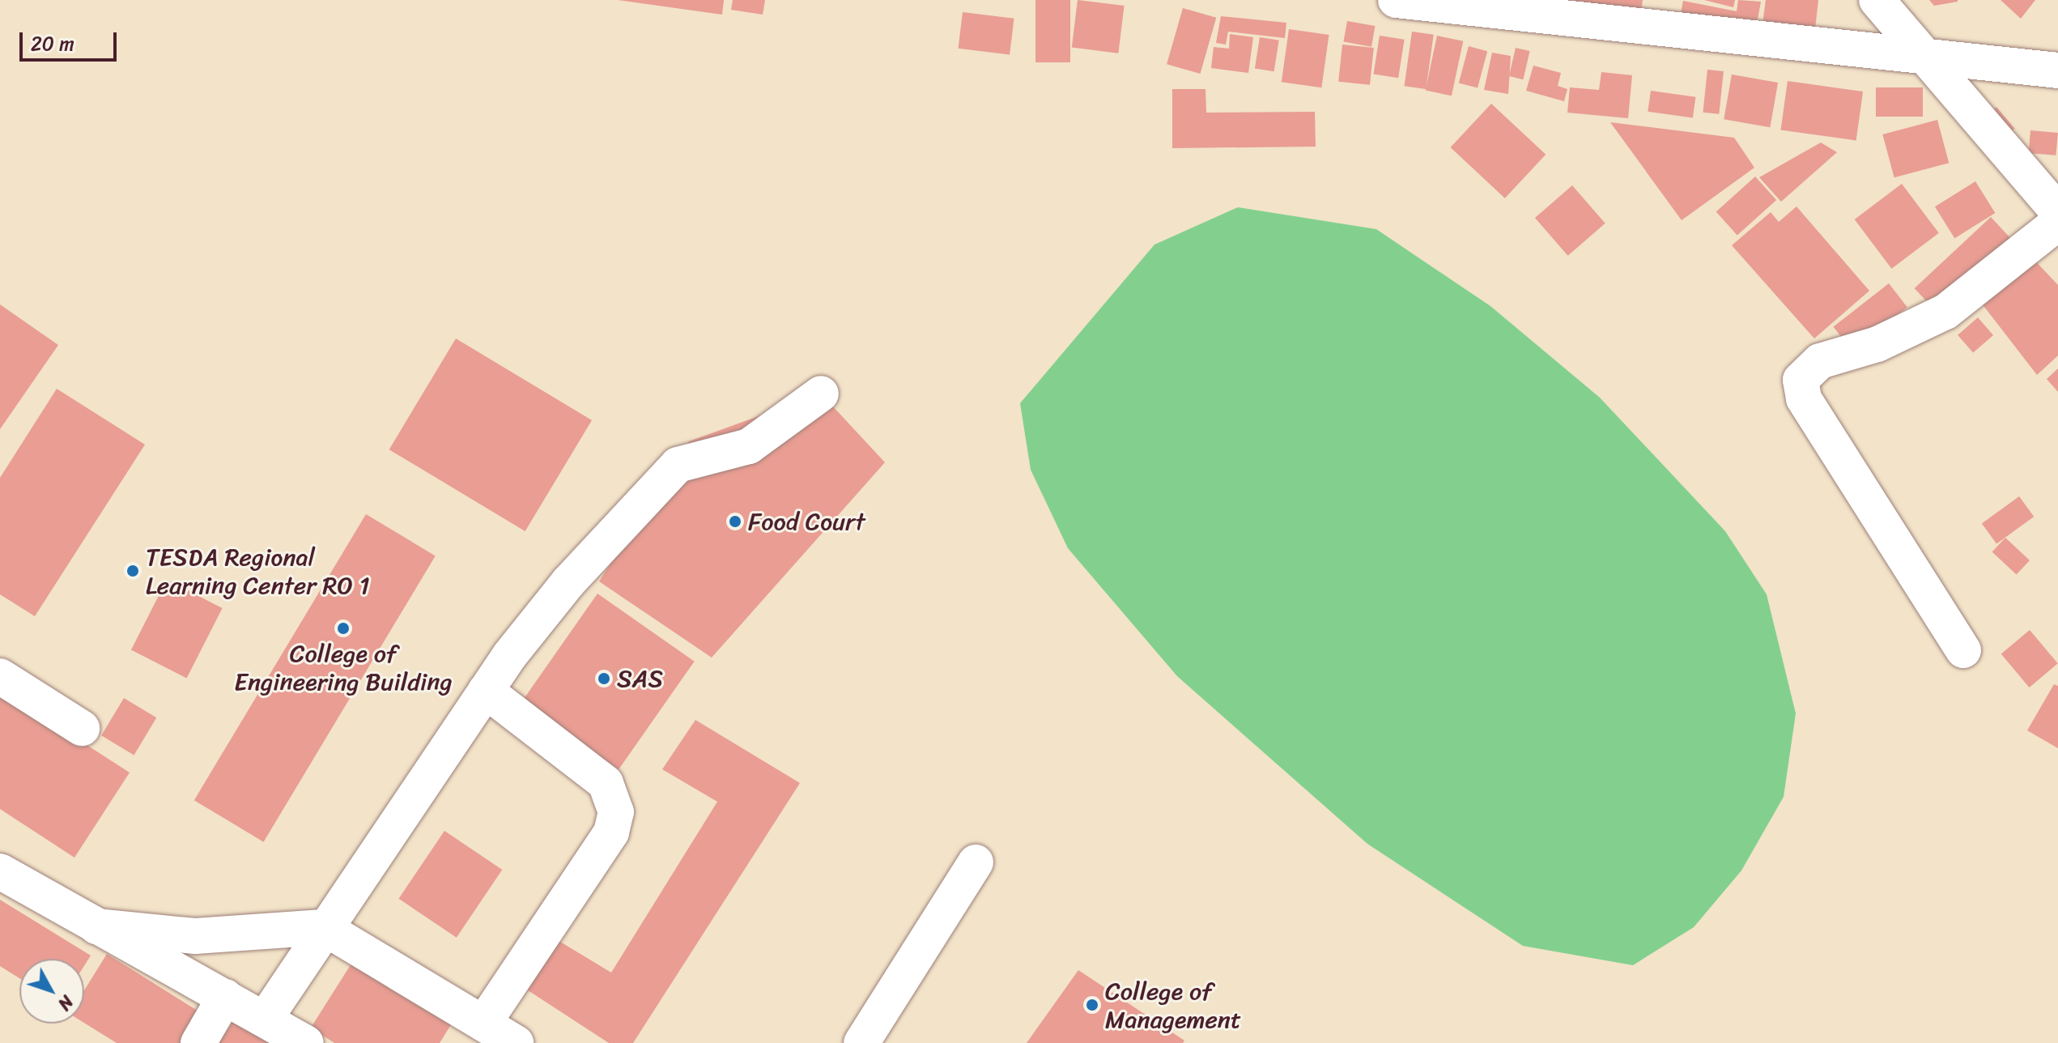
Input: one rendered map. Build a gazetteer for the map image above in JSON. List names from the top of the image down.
{
  "places": [
    "Food Court",
    "TESDA Regional Learning Center RO 1",
    "College of Engineering Building",
    "SAS",
    "College of Management"
  ],
  "scale_bar": "20 m",
  "north": "bottom right"
}
